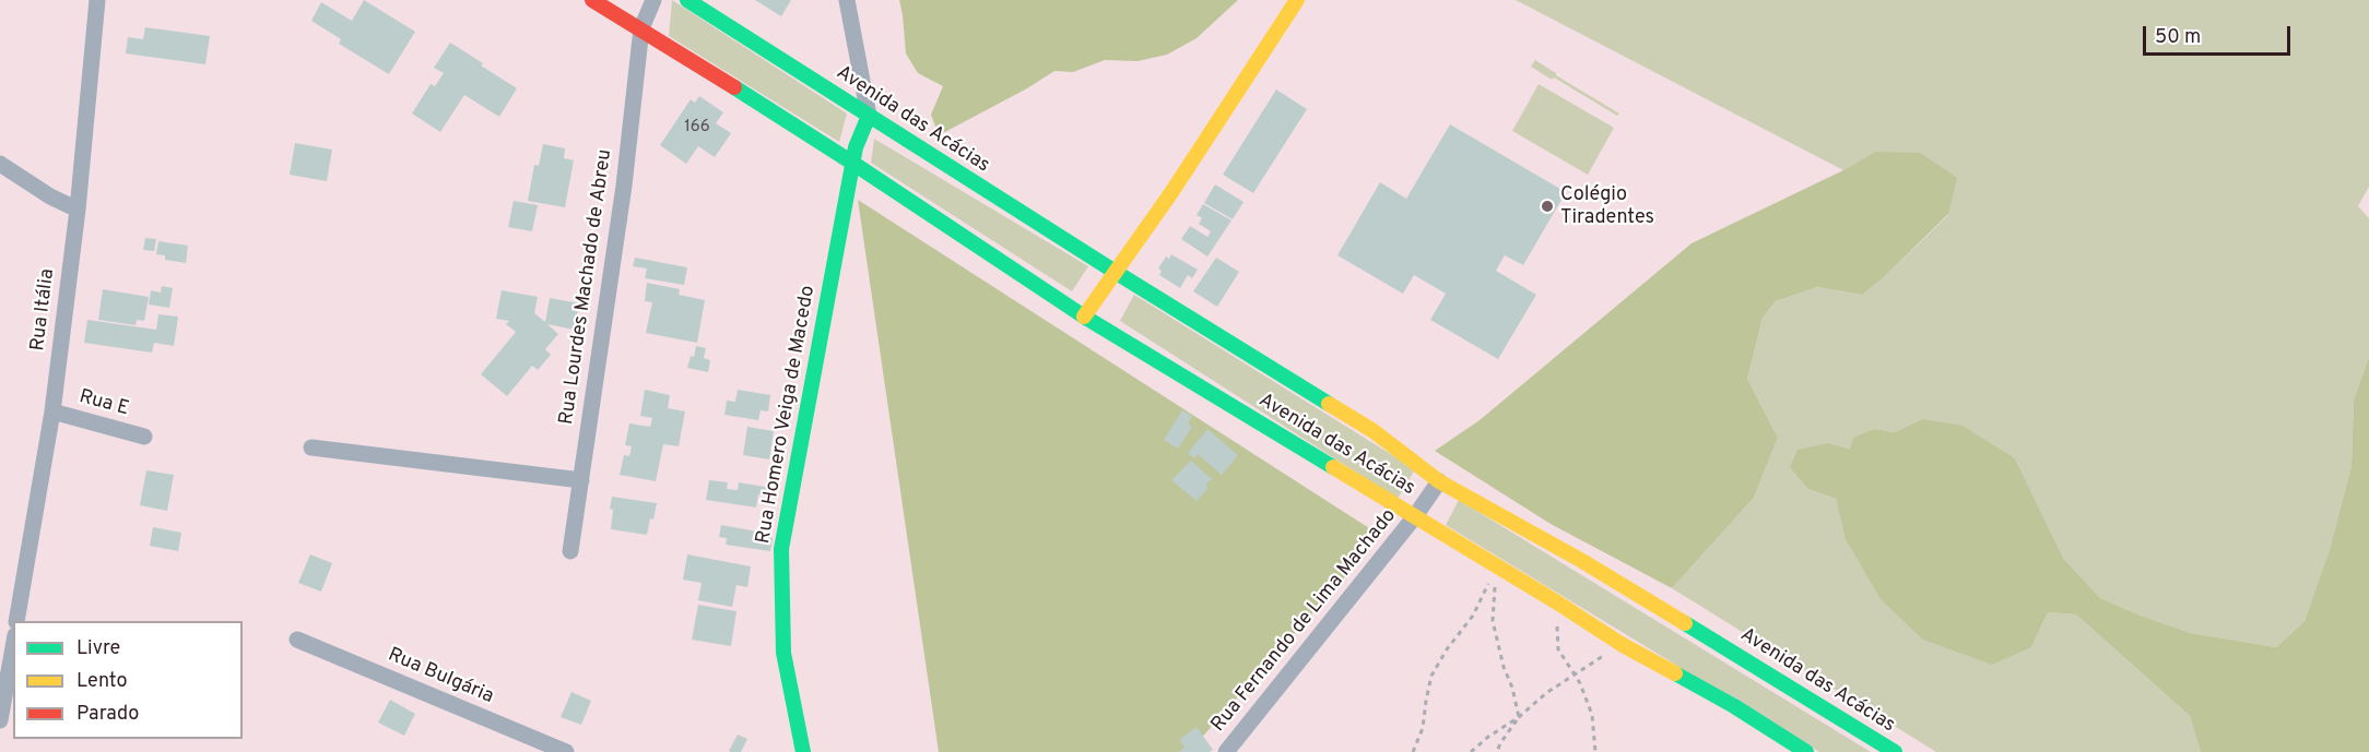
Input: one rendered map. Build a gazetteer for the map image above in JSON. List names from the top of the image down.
{
  "streets": {
    "street": [
      "Avenida das Acácias",
      "Rua Lourdes Machado de Abreu",
      "Rua Itália",
      "Rua E",
      "Rua Homero Veiga de Macedo",
      "Rua Fernando de Lima Machado",
      "Rua Bulgária"
    ]
  },
  "crossings": [
    ["Avenida das Acácias", "Rua Lourdes Machado de Abreu"],
    ["Avenida das Acácias", "Rua Homero Veiga de Macedo"],
    ["Avenida das Acácias", "Rua Fernando de Lima Machado"],
    ["Rua Itália", "Rua E"]
  ],
  "places": ["Colégio Tiradentes"],
  "house_numbers": ["166"],
  "legend": ["Livre", "Lento", "Parado"],
  "scale_bar": "50 m"
}
